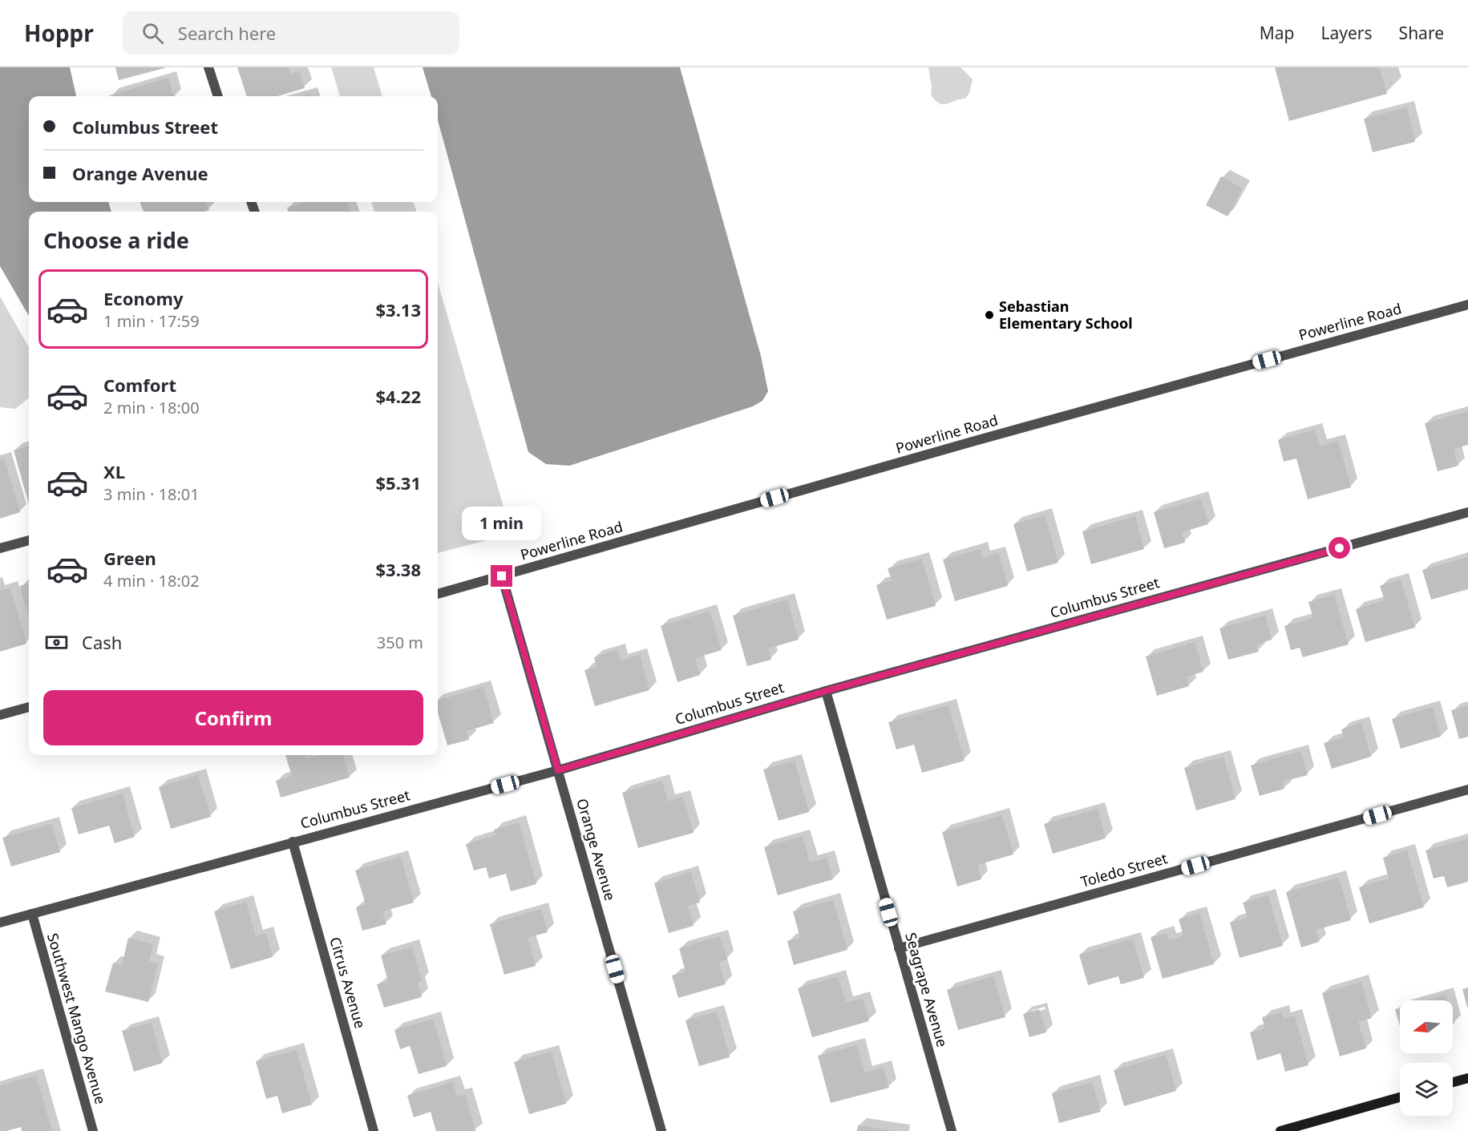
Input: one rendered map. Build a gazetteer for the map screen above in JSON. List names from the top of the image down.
{
  "streets": {
    "street": [
      "Powerline Road",
      "Columbus Street",
      "Orange Avenue",
      "Toledo Street",
      "Citrus Avenue",
      "Seagrape Avenue",
      "Southwest Mango Avenue"
    ]
  },
  "crossings": [
    ["Powerline Road", "Orange Avenue"],
    ["Columbus Street", "Orange Avenue"],
    ["Columbus Street", "Citrus Avenue"],
    ["Columbus Street", "Seagrape Avenue"],
    ["Columbus Street", "Southwest Mango Avenue"],
    ["Toledo Street", "Seagrape Avenue"]
  ],
  "places": ["Sebastian Elementary School"],
  "north": "left",
  "page": {
    "header": "Hoppr",
    "search": "Search here",
    "nav": ["Map", "Layers", "Share"],
    "banner": ["Columbus Street", "Orange Avenue"],
    "heading": "Choose a ride",
    "list": [
      {
        "name": "Economy",
        "note": "1 min · 17:59",
        "value": "$3.13"
      },
      {
        "name": "Comfort",
        "note": "2 min · 18:00",
        "value": "$4.22"
      },
      {
        "name": "XL",
        "note": "3 min · 18:01",
        "value": "$5.31"
      },
      {
        "name": "Green",
        "note": "4 min · 18:02",
        "value": "$3.38"
      }
    ],
    "bubble": "1 min",
    "pay": ["Cash", "350 m"],
    "buttons": "Confirm"
  }
}
